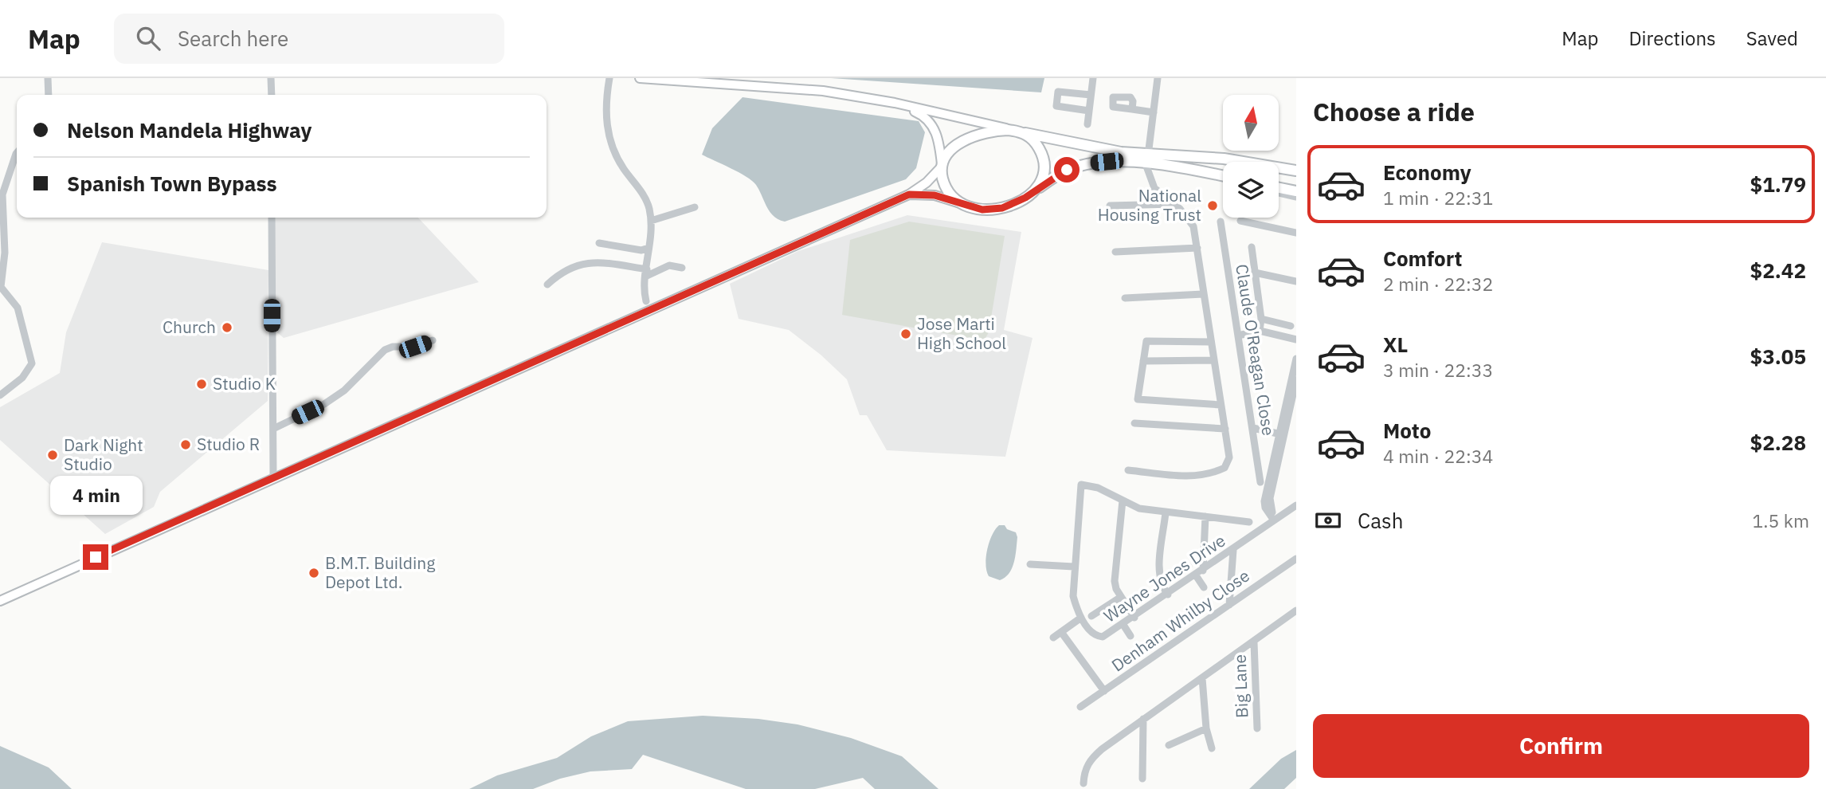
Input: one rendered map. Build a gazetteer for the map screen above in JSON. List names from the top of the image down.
{
  "streets": {
    "street": [
      "Claude O'Reagan Close",
      "Wayne Jones Drive",
      "Denham Whilby Close",
      "Big Lane"
    ]
  },
  "places": [
    "National Housing Trust",
    "Church",
    "Jose Marti High School",
    "Studio K",
    "Studio R",
    "Dark Night Studio",
    "B.M.T. Building Depot Ltd."
  ],
  "north": "top",
  "page": {
    "header": "Map",
    "search": "Search here",
    "nav": ["Map", "Directions", "Saved"],
    "heading": "Choose a ride",
    "banner": ["Nelson Mandela Highway", "Spanish Town Bypass"],
    "list": [
      {
        "name": "Economy",
        "note": "1 min · 22:31",
        "value": "$1.79"
      },
      {
        "name": "Comfort",
        "note": "2 min · 22:32",
        "value": "$2.42"
      },
      {
        "name": "XL",
        "note": "3 min · 22:33",
        "value": "$3.05"
      },
      {
        "name": "Moto",
        "note": "4 min · 22:34",
        "value": "$2.28"
      }
    ],
    "bubble": "4 min",
    "pay": ["Cash", "1.5 km"],
    "buttons": "Confirm"
  }
}
